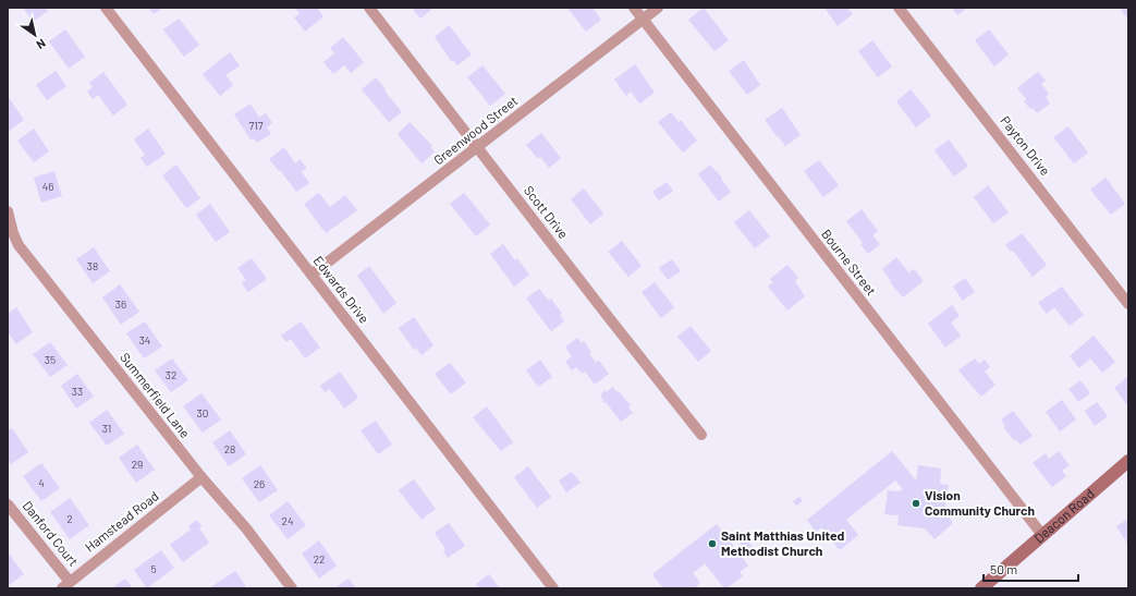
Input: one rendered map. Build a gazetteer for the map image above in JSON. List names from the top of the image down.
{
  "streets": {
    "main road": ["Deacon Road"],
    "street": [
      "Greenwood Street",
      "Payton Drive",
      "Scott Drive",
      "Bourne Street",
      "Edwards Drive",
      "Summerfield Lane",
      "Hamstead Road",
      "Danford Court"
    ]
  },
  "crossings": [
    ["Greenwood Street", "Scott Drive"],
    ["Greenwood Street", "Bourne Street"],
    ["Greenwood Street", "Edwards Drive"],
    ["Bourne Street", "Deacon Road"],
    ["Summerfield Lane", "Hamstead Road"],
    ["Hamstead Road", "Danford Court"]
  ],
  "places": ["Vision Community Church", "Saint Matthias United Methodist Church"],
  "house_numbers": [
    "717",
    "46",
    "38",
    "36",
    "34",
    "35",
    "32",
    "33",
    "30",
    "31",
    "28",
    "29",
    "4",
    "26",
    "2",
    "24",
    "22",
    "5"
  ],
  "scale_bar": "50 m",
  "north": "bottom right"
}
